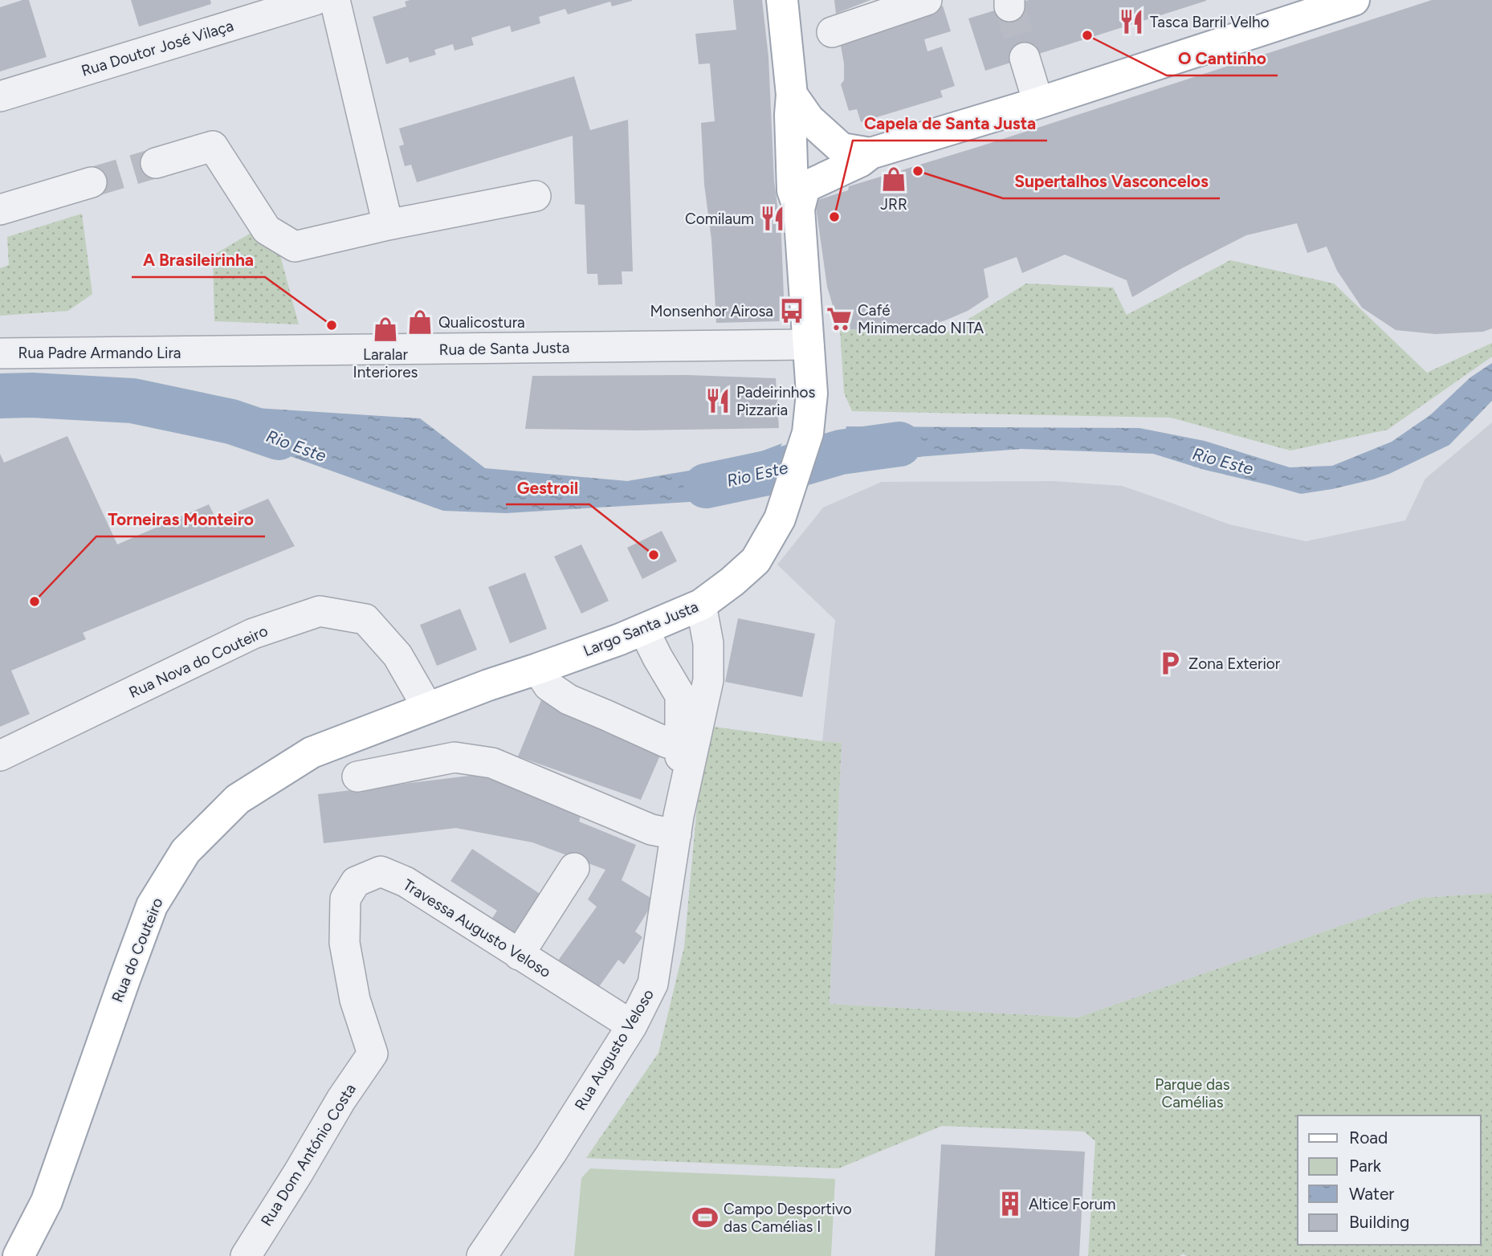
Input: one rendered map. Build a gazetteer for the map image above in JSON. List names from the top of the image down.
{
  "streets": {
    "main road": ["Largo Santa Justa", "Rua do Couteiro"],
    "street": [
      "Rua Doutor José Vilaça",
      "Rua de Santa Justa",
      "Rua Padre Armando Lira",
      "Rua Nova do Couteiro",
      "Travessa Augusto Veloso",
      "Rua Augusto Veloso",
      "Rua Dom António Costa"
    ]
  },
  "crossings": [
    ["Rua de Santa Justa", "Rua Padre Armando Lira"],
    ["Rua de Santa Justa", "Largo Santa Justa"],
    ["Largo Santa Justa", "Rua Nova do Couteiro"],
    ["Largo Santa Justa", "Rua do Couteiro"],
    ["Largo Santa Justa", "Rua Augusto Veloso"],
    ["Rua Nova do Couteiro", "Rua do Couteiro"],
    ["Travessa Augusto Veloso", "Rua Augusto Veloso"],
    ["Travessa Augusto Veloso", "Rua Dom António Costa"]
  ],
  "water": ["Rio Este"],
  "parks": ["Parque das Camélias"],
  "places": {
    "restaurant": ["Tasca Barril Velho", "Comilaum", "Padeirinhos Pizzaria"],
    "other": [
      "O Cantinho",
      "Supertalhos Vasconcelos",
      "Capela de Santa Justa",
      "A Brasileirinha",
      "Gestroil",
      "Torneiras Monteiro"
    ],
    "shop": ["JRR", "Qualicostura", "Laralar Interiores"],
    "bus stop": ["Monsenhor Airosa"],
    "supermarket": ["Café Minimercado NITA"],
    "parking": ["Zona Exterior"],
    "building": ["Altice Forum"],
    "sports": ["Campo Desportivo das Camélias I"]
  },
  "legend": [
    "Road",
    "Park",
    "Water",
    "Building"
  ]
}
